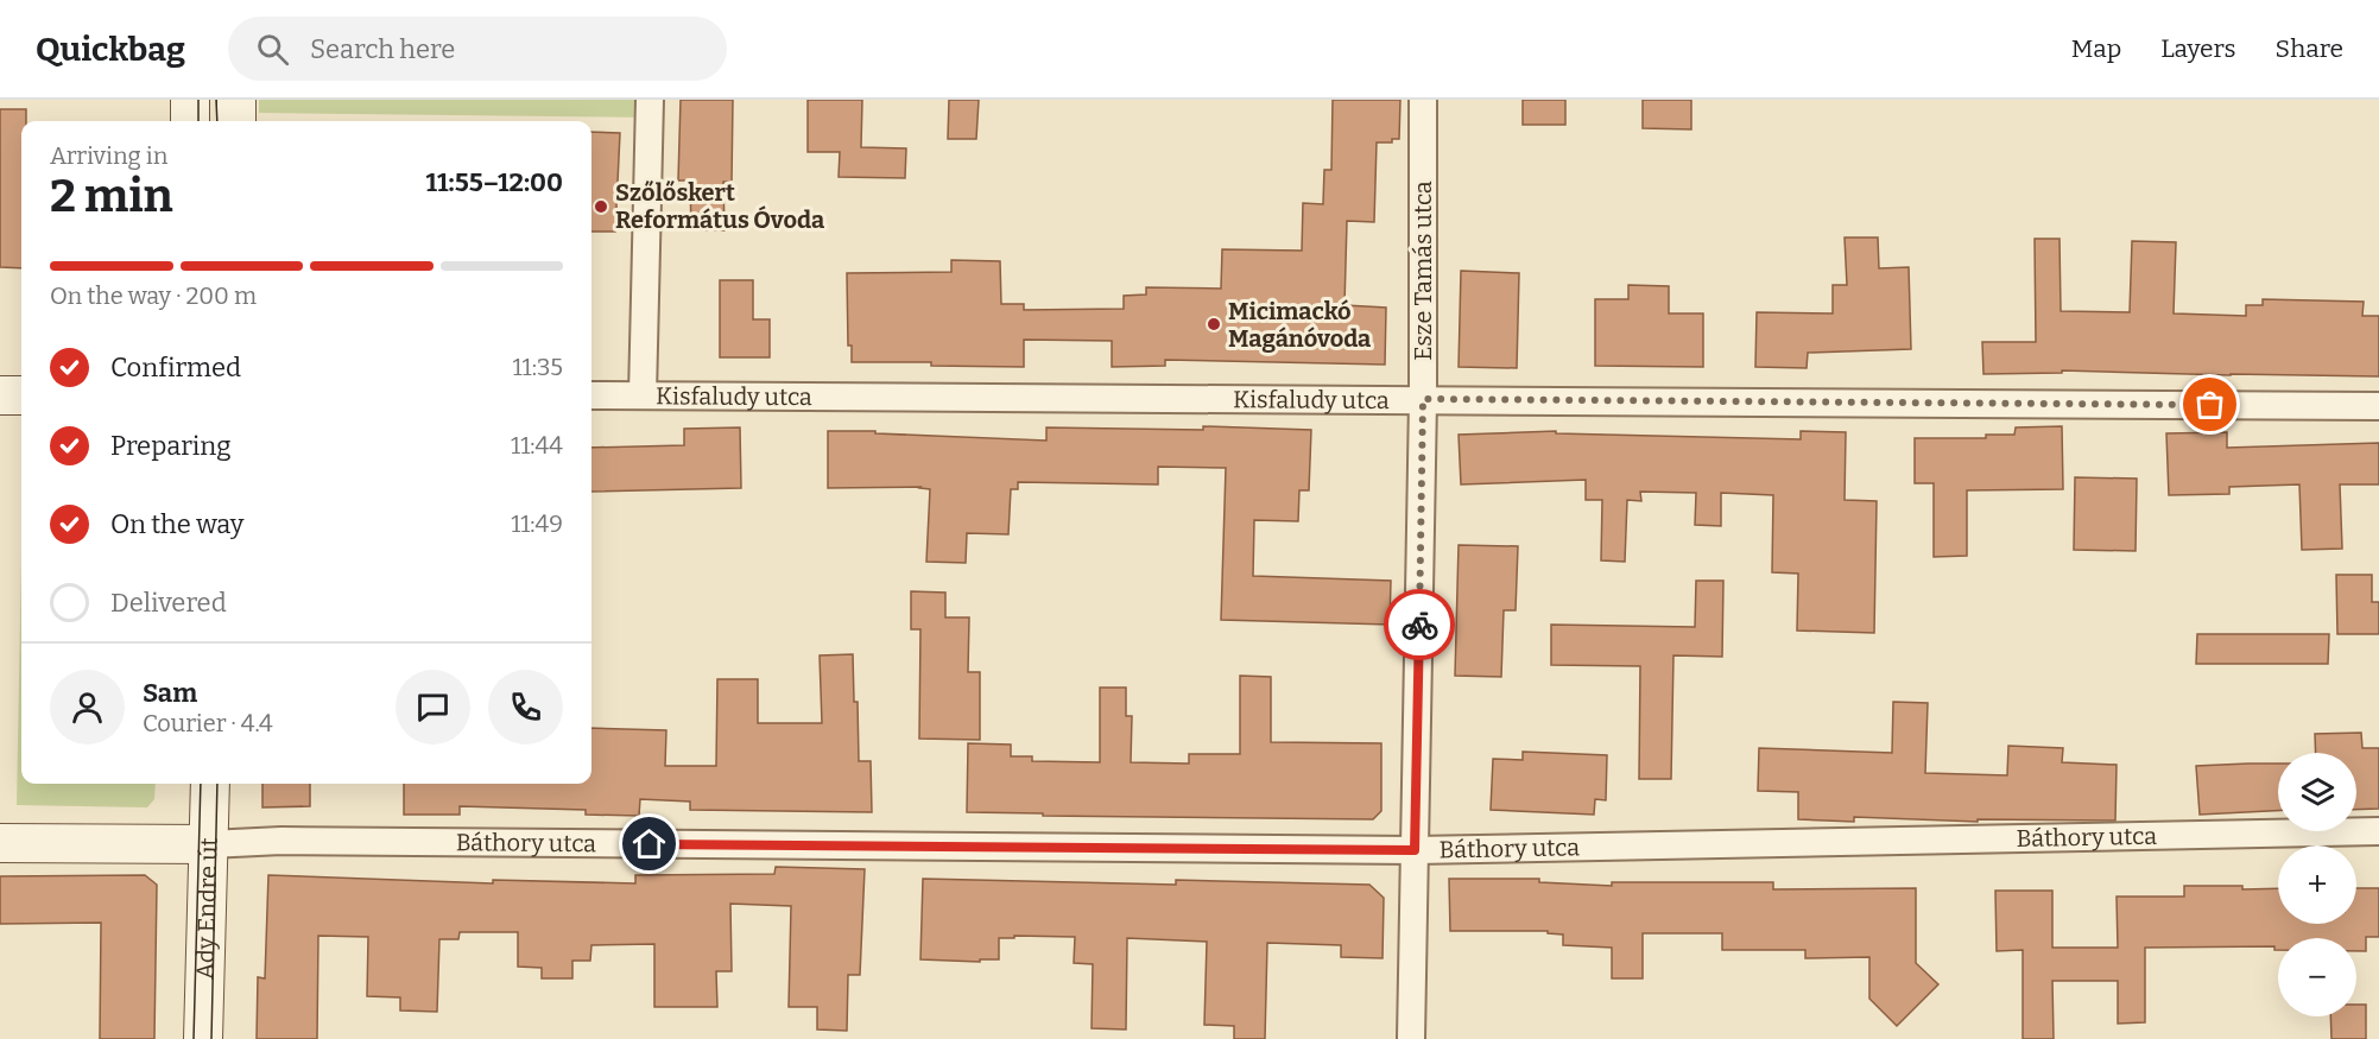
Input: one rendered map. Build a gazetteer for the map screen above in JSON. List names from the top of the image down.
{
  "streets": {
    "street": [
      "Esze Tamás utca",
      "Kisfaludy utca",
      "Báthory utca",
      "Ady Endre út"
    ]
  },
  "crossings": [
    ["Esze Tamás utca", "Kisfaludy utca"],
    ["Esze Tamás utca", "Báthory utca"],
    ["Báthory utca", "Ady Endre út"]
  ],
  "places": ["Szőlőskert Református Óvoda", "Micimackó Magánóvoda"],
  "page": {
    "header": "Quickbag",
    "search": "Search here",
    "nav": ["Map", "Layers", "Share"],
    "heading": ["2 min", "Arriving in", "11:55–12:00"],
    "panel": ["Sam", "Courier · 4.4"],
    "bar": "On the way · 200 m",
    "list": [
      ["Confirmed", "11:35"],
      ["Preparing", "11:44"],
      ["On the way", "11:49"],
      "Delivered"
    ],
    "map_buttons": ["+", "−"]
  }
}
